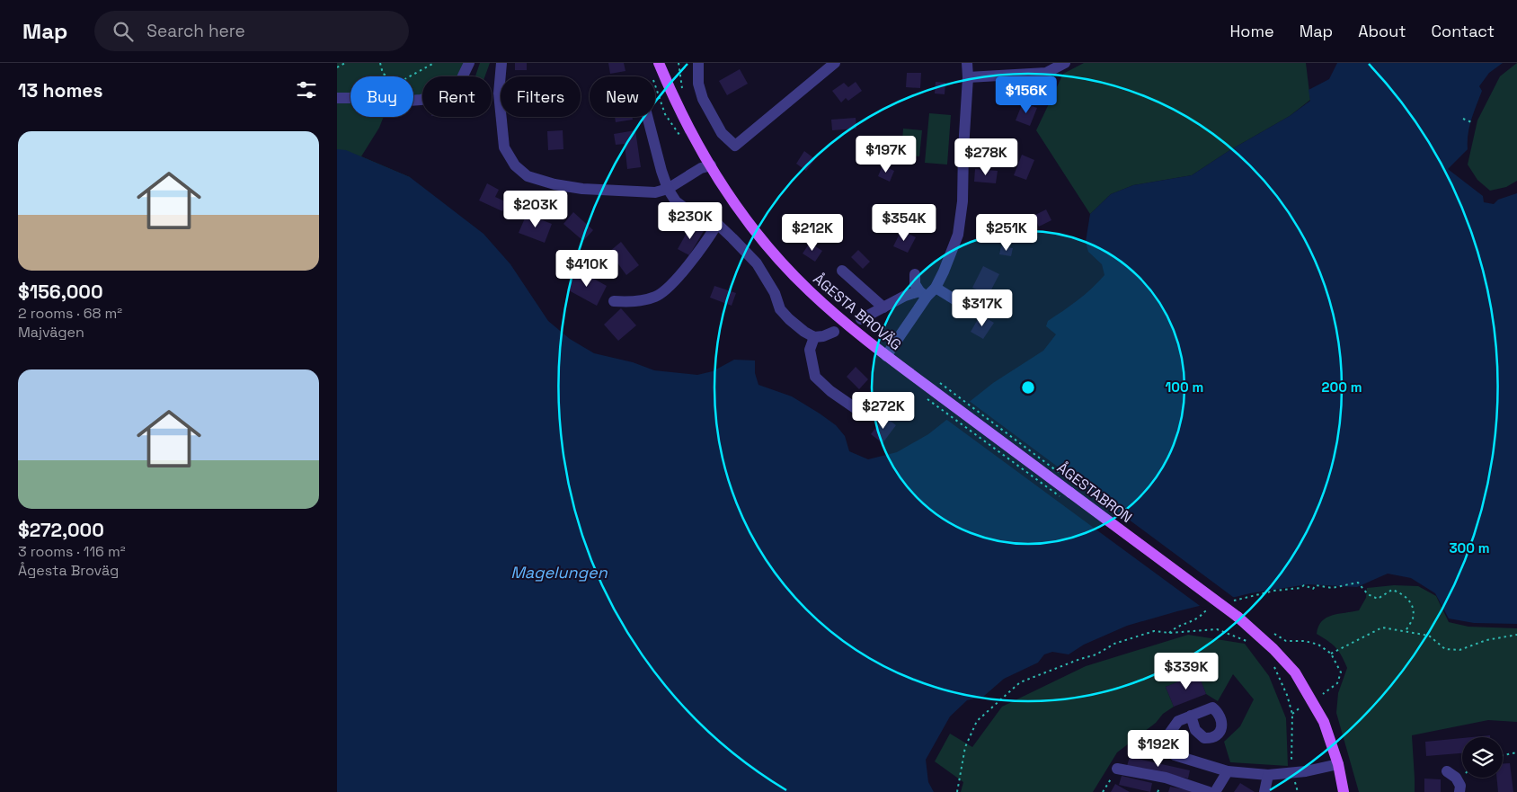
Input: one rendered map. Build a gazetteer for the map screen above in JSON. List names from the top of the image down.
{
  "streets": {
    "main road": ["ÅGESTA BROVÄG", "ÅGESTABRON"]
  },
  "crossings": [
    ["ÅGESTA BROVÄG", "ÅGESTABRON"]
  ],
  "water": ["Magelungen"],
  "page": {
    "header": "Map",
    "search": "Search here",
    "nav": [
      "Home",
      "Map",
      "About",
      "Contact"
    ],
    "heading": "13 homes",
    "price": [
      "$156K",
      "$197K",
      "$278K",
      "$203K",
      "$230K",
      "$354K",
      "$212K",
      "$251K",
      "$410K",
      "$317K",
      "$272K",
      "$339K",
      "$192K"
    ],
    "chip": [
      "Buy",
      "Rent",
      "Filters",
      "New"
    ],
    "list": [
      {
        "name": "$156,000",
        "note": "2 rooms · 68 m² · Majvägen"
      },
      {
        "name": "$272,000",
        "note": "3 rooms · 116 m² · Ågesta Broväg"
      }
    ]
  },
  "rings": ["100 m", "200 m", "300 m"]
}
